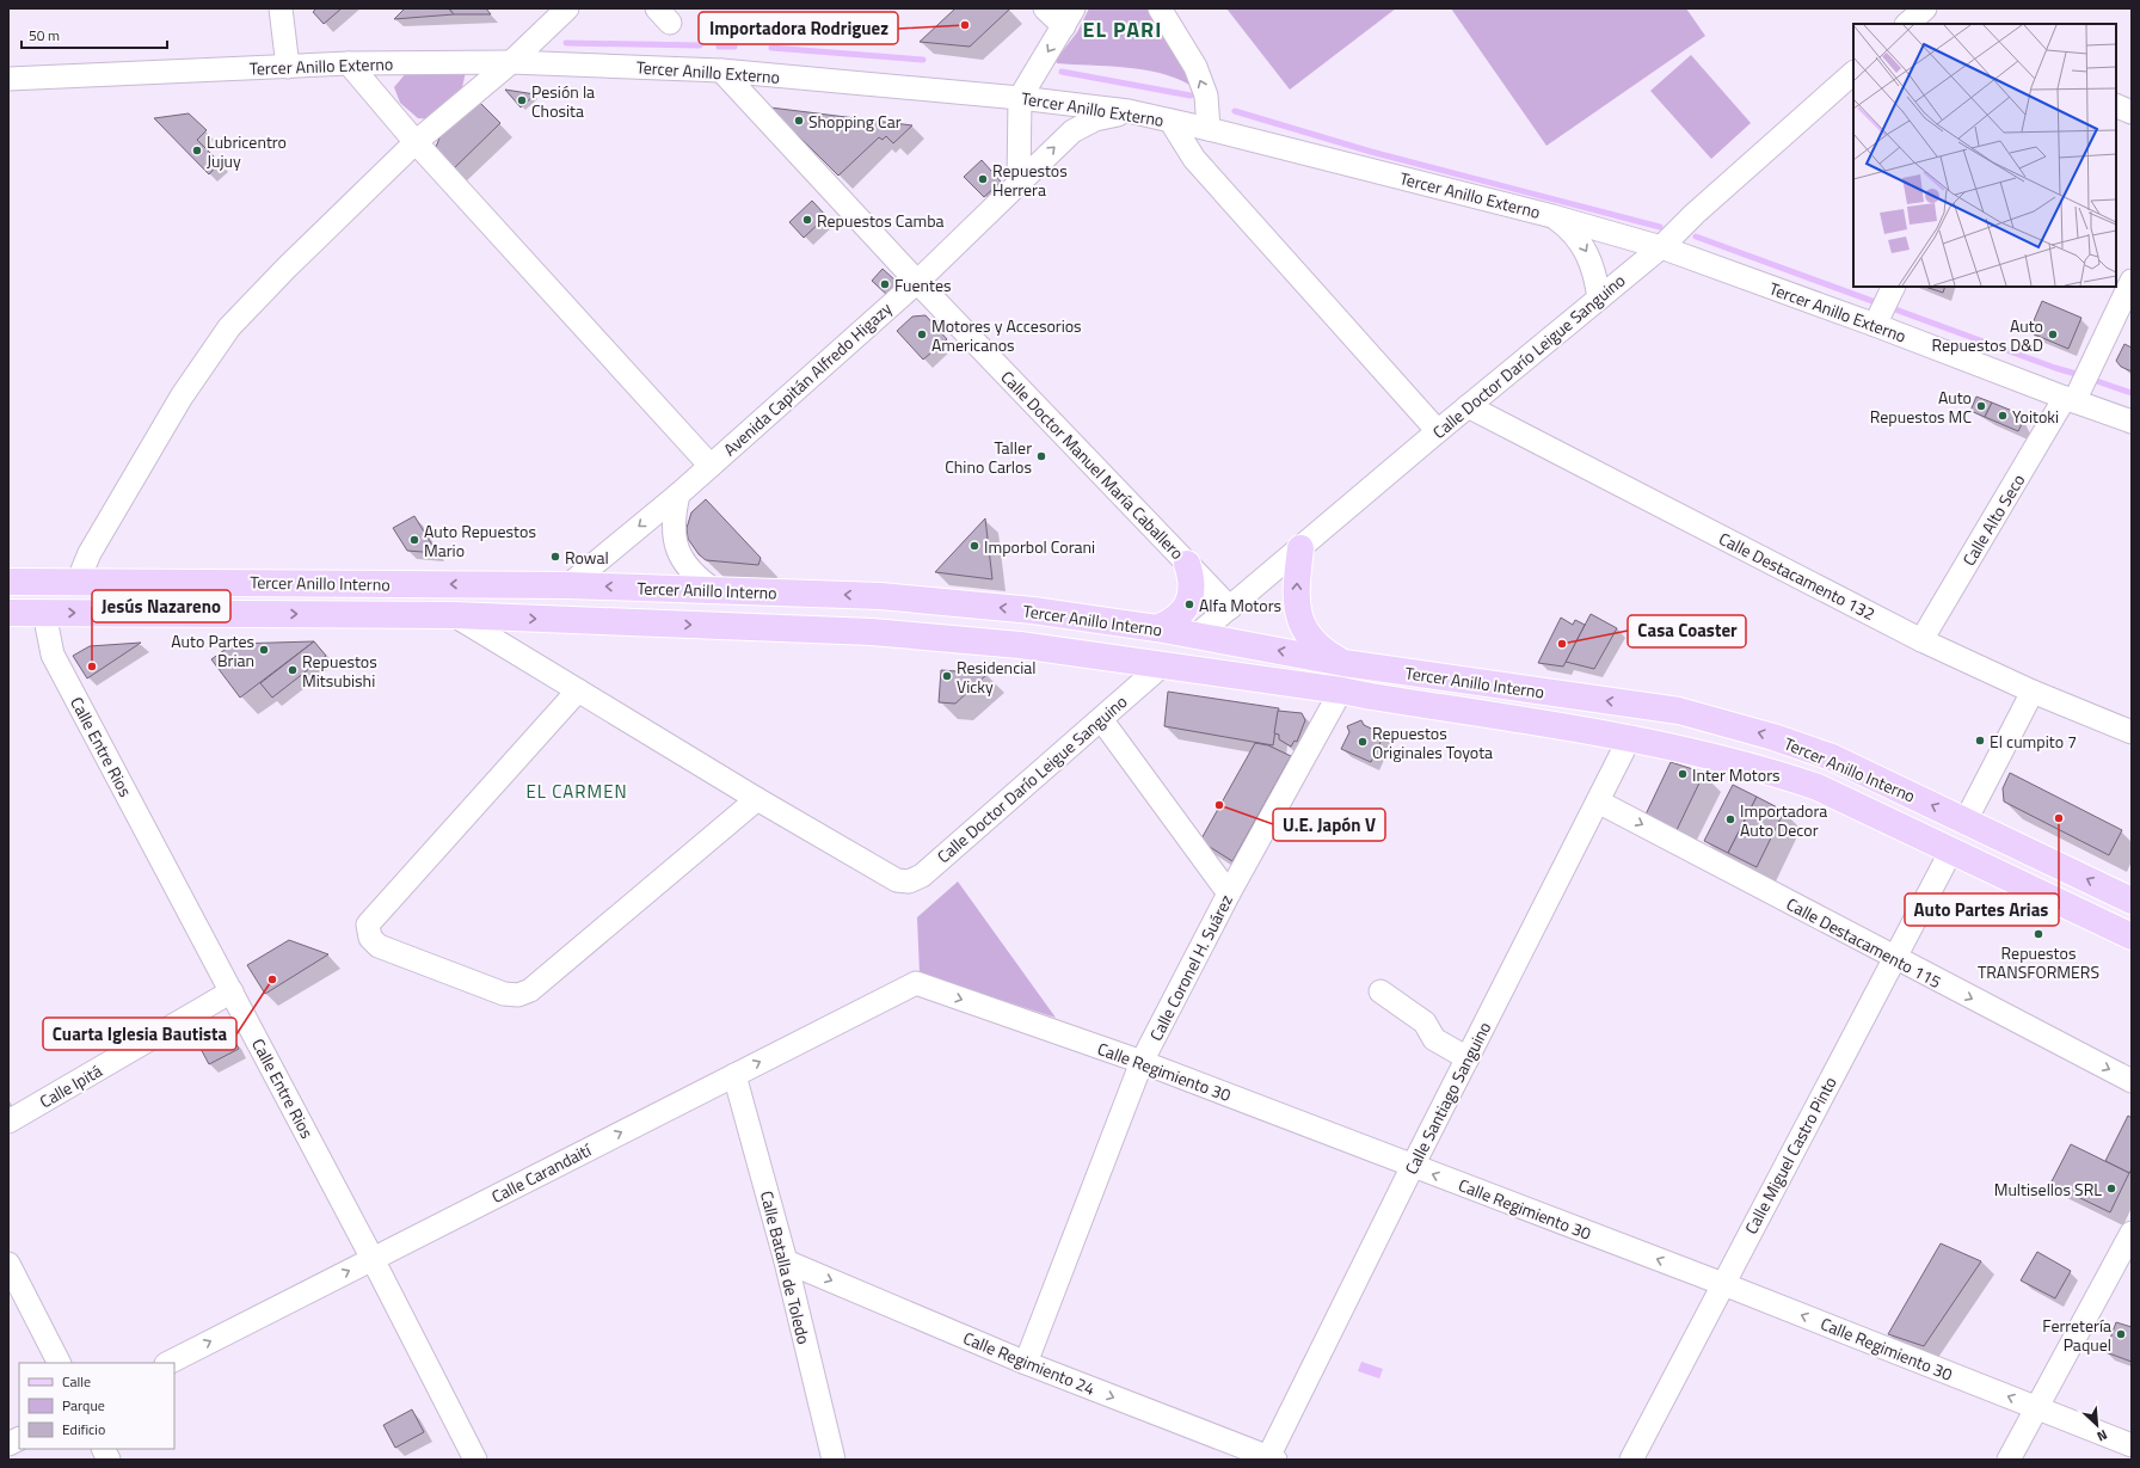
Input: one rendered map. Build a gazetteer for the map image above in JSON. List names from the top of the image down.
{
  "streets": {
    "main road": ["Tercer Anillo Interno"],
    "street": [
      "Tercer Anillo Externo",
      "Calle Doctor Darío Leigue Sanguino",
      "Avenida Capitán Alfredo Higazy",
      "Calle Doctor Manuel María Caballero",
      "Calle Alto Seco",
      "Calle Destacamento 132",
      "Calle Entre Rios",
      "Calle Destacamento 115",
      "Calle Coronel H. Suárez",
      "Calle Regimiento 30",
      "Calle Ipitá",
      "Calle Santiago Sanguino",
      "Calle Miguel Castro Pinto",
      "Calle Carandaití",
      "Calle Batalla de Toledo",
      "Calle Regimiento 24"
    ]
  },
  "crossings": [
    ["Tercer Anillo Externo", "Calle Doctor Darío Leigue Sanguino"],
    ["Tercer Anillo Externo", "Avenida Capitán Alfredo Higazy"],
    ["Tercer Anillo Externo", "Calle Doctor Manuel María Caballero"],
    ["Tercer Anillo Externo", "Calle Alto Seco"],
    ["Calle Doctor Darío Leigue Sanguino", "Calle Doctor Manuel María Caballero"],
    ["Calle Doctor Darío Leigue Sanguino", "Calle Destacamento 132"],
    ["Calle Doctor Darío Leigue Sanguino", "Tercer Anillo Interno"],
    ["Avenida Capitán Alfredo Higazy", "Calle Doctor Manuel María Caballero"],
    ["Avenida Capitán Alfredo Higazy", "Tercer Anillo Interno"],
    ["Calle Alto Seco", "Calle Destacamento 132"],
    ["Tercer Anillo Interno", "Calle Entre Rios"],
    ["Tercer Anillo Interno", "Calle Coronel H. Suárez"],
    ["Tercer Anillo Interno", "Calle Santiago Sanguino"],
    ["Tercer Anillo Interno", "Calle Miguel Castro Pinto"],
    ["Calle Entre Rios", "Calle Ipitá"],
    ["Calle Entre Rios", "Calle Carandaití"],
    ["Calle Destacamento 115", "Calle Santiago Sanguino"],
    ["Calle Destacamento 115", "Calle Miguel Castro Pinto"],
    ["Calle Coronel H. Suárez", "Calle Regimiento 30"],
    ["Calle Coronel H. Suárez", "Calle Regimiento 24"],
    ["Calle Regimiento 30", "Calle Santiago Sanguino"],
    ["Calle Regimiento 30", "Calle Miguel Castro Pinto"],
    ["Calle Regimiento 30", "Calle Carandaití"],
    ["Calle Santiago Sanguino", "Calle Regimiento 24"],
    ["Calle Carandaití", "Calle Batalla de Toledo"],
    ["Calle Batalla de Toledo", "Calle Regimiento 24"]
  ],
  "one_way": ["Calle Destacamento 115", "Calle Carandaití", "Calle Regimiento 24"],
  "districts": ["EL PARI", "EL CARMEN"],
  "places": [
    "Importadora Rodriguez",
    "Pesión la Chosita",
    "Shopping Car",
    "Lubricentro Jujuy",
    "Repuestos Herrera",
    "Repuestos Camba",
    "Fuentes",
    "Motores y Accesorios Americanos",
    "Auto Repuestos D&D",
    "Auto Repuestos MC",
    "Yoitoki",
    "Taller Chino Carlos",
    "Auto Repuestos Mario",
    "Imporbol Corani",
    "Rowal",
    "Alfa Motors",
    "Casa Coaster",
    "Auto Partes Brian",
    "Jesús Nazareno",
    "Repuestos Mitsubishi",
    "Residencial Vicky",
    "El cumpito 7",
    "Repuestos Originales Toyota",
    "Inter Motors",
    "U.E. Japón V",
    "Auto Partes Arias",
    "Importadora Auto Decor",
    "Repuestos TRANSFORMERS",
    "Cuarta Iglesia Bautista",
    "Multisellos SRL",
    "Ferretería Paquel"
  ],
  "legend": ["Calle", "Parque", "Edificio"],
  "scale_bar": "50 m",
  "north": "bottom right"
}
